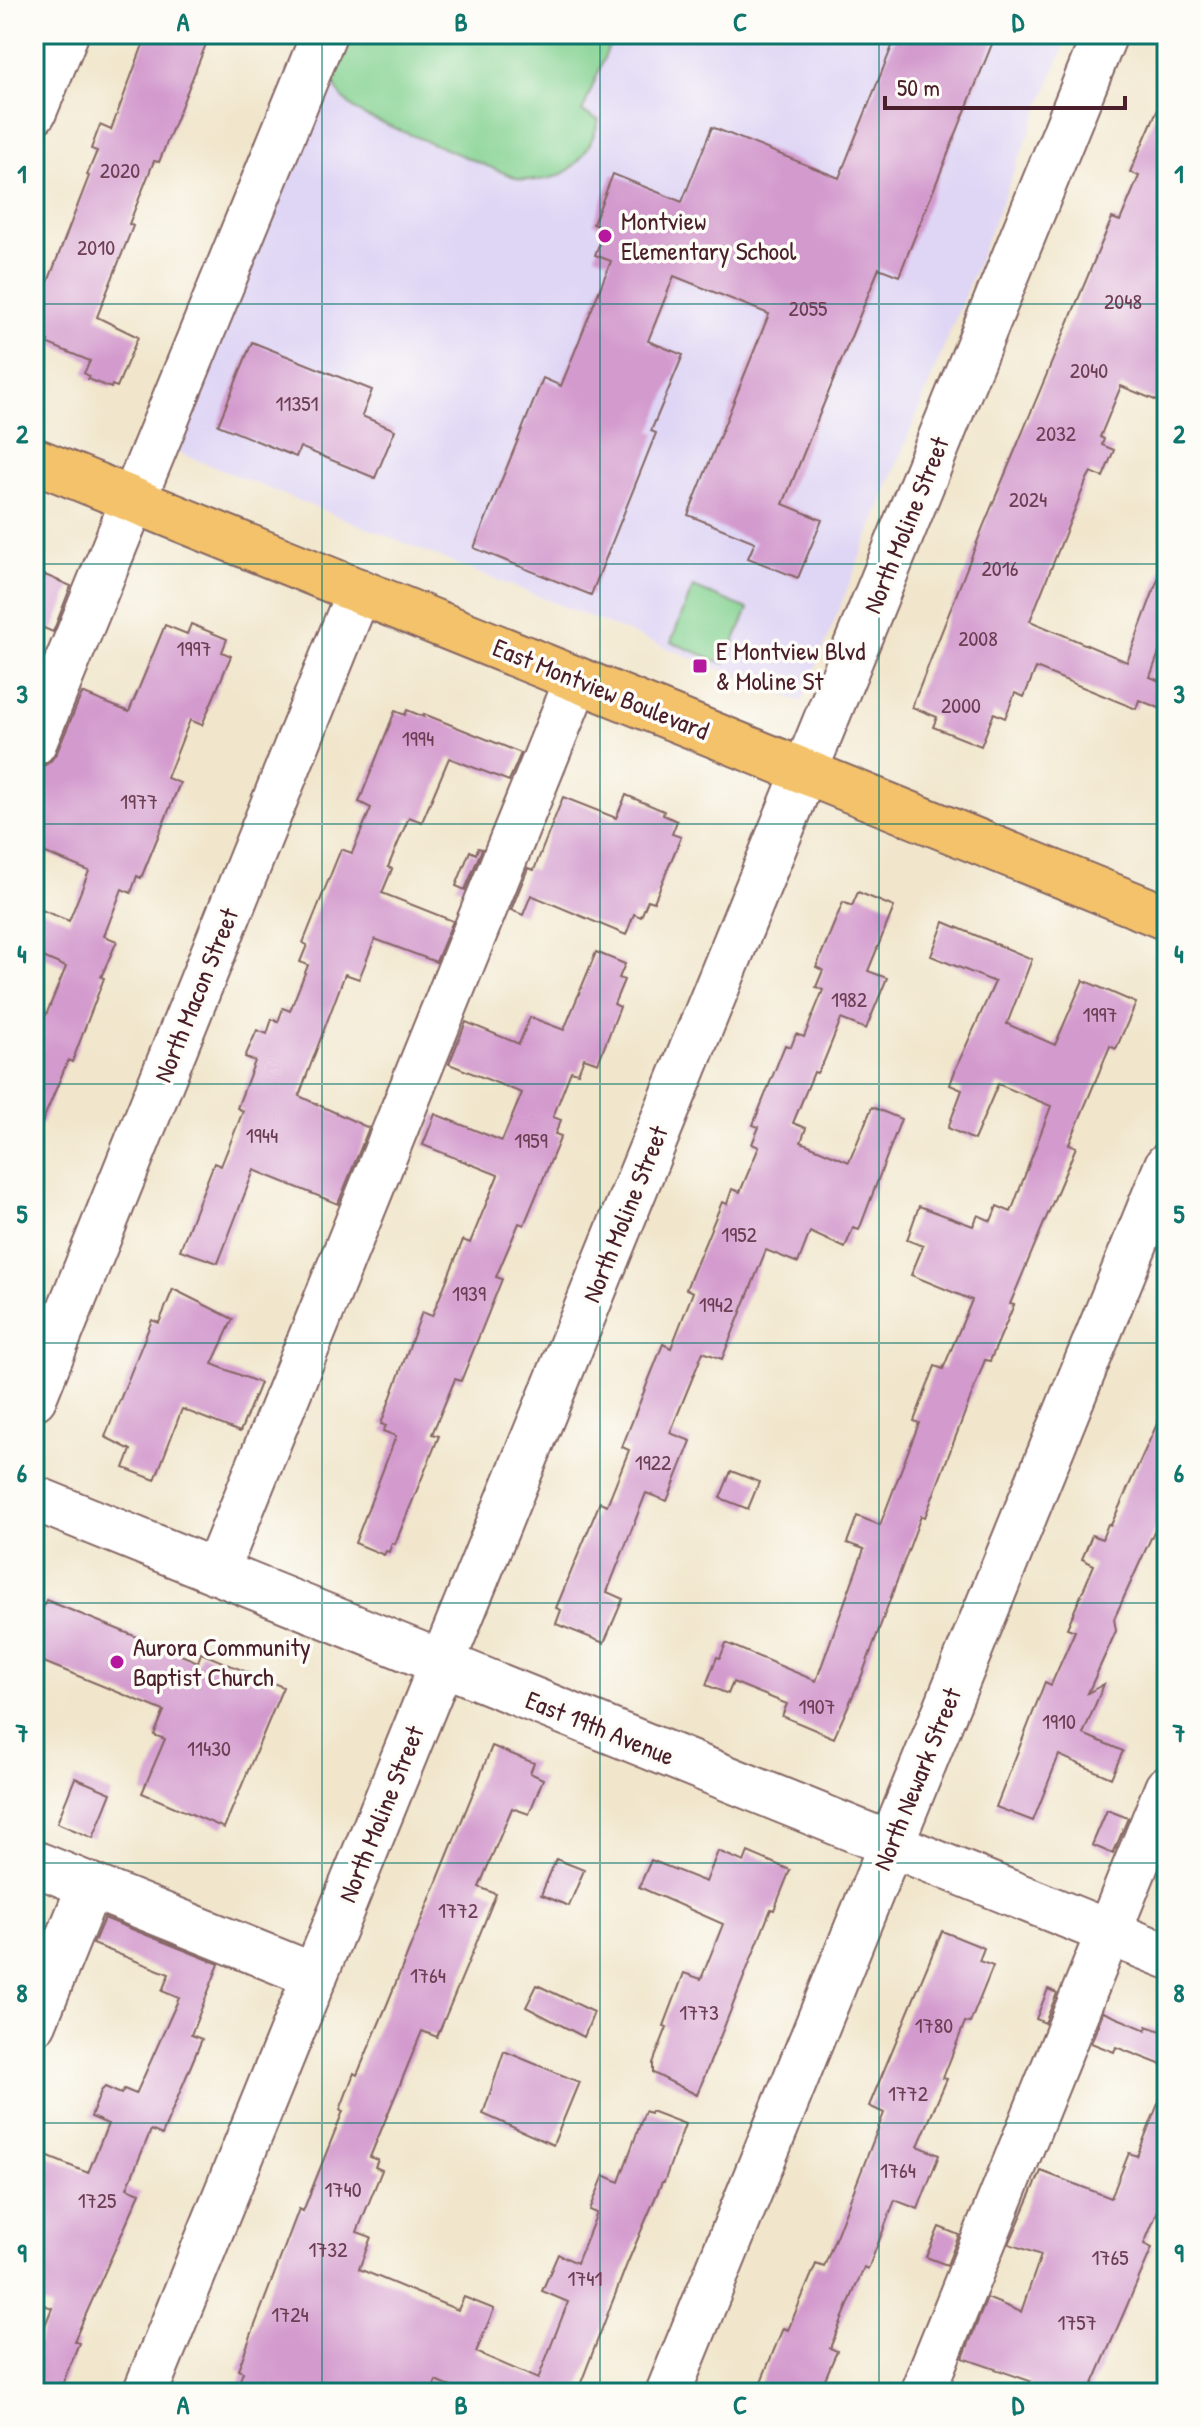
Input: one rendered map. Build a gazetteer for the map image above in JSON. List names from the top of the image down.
{
  "streets": {
    "main road": ["East Montview Boulevard"],
    "street": [
      "North Moline Street",
      "North Macon Street",
      "East 19th Avenue",
      "North Newark Street"
    ]
  },
  "crossings": [
    ["North Moline Street", "East Montview Boulevard"],
    ["North Moline Street", "East 19th Avenue"],
    ["East Montview Boulevard", "North Macon Street"],
    ["East 19th Avenue", "North Newark Street"]
  ],
  "places": {
    "other": ["Montview Elementary School", "Aurora Community Baptist Church"],
    "transit": ["E Montview Blvd & Moline St"]
  },
  "house_numbers": [
    "2020",
    "2010",
    "2048",
    "2055",
    "2040",
    "11351",
    "2032",
    "2024",
    "2016",
    "2008",
    "1997",
    "2000",
    "1994",
    "1977",
    "1982",
    "1997",
    "1944",
    "1959",
    "1952",
    "1939",
    "1942",
    "1922",
    "1907",
    "1910",
    "11430",
    "1772",
    "1764",
    "1773",
    "1780",
    "1772",
    "1764",
    "1740",
    "1725",
    "1732",
    "1765",
    "1741",
    "1724",
    "1757"
  ],
  "scale_bar": "50 m",
  "grid": {
    "columns": [
      "A",
      "B",
      "C",
      "D"
    ],
    "rows": [
      "1",
      "2",
      "3",
      "4",
      "5",
      "6",
      "7",
      "8",
      "9"
    ]
  }
}
